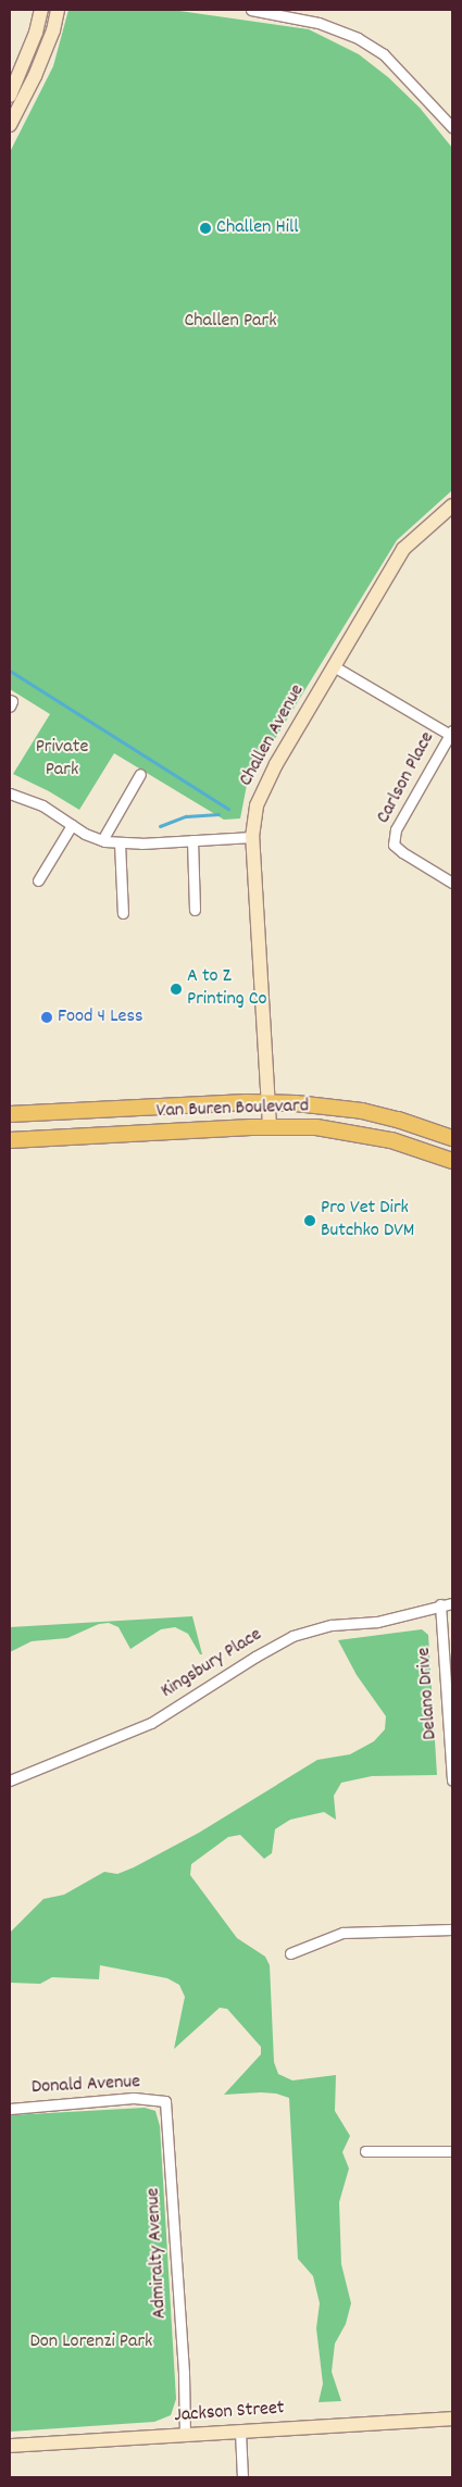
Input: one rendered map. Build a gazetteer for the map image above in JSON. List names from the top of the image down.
{
  "streets": {
    "main road": ["Van Buren Boulevard"],
    "street": [
      "Challen Avenue",
      "Carlson Place",
      "Kingsbury Place",
      "Delano Drive",
      "Donald Avenue",
      "Admiralty Avenue",
      "Jackson Street"
    ]
  },
  "crossings": [
    ["Challen Avenue", "Van Buren Boulevard"],
    ["Kingsbury Place", "Delano Drive"],
    ["Donald Avenue", "Admiralty Avenue"],
    ["Admiralty Avenue", "Jackson Street"]
  ],
  "parks": ["Challen Park", "Private Park", "Don Lorenzi Park"],
  "places": [
    "Challen Hill",
    "A to Z Printing Co",
    "Food 4 Less",
    "Pro Vet Dirk Butchko DVM"
  ]
}
